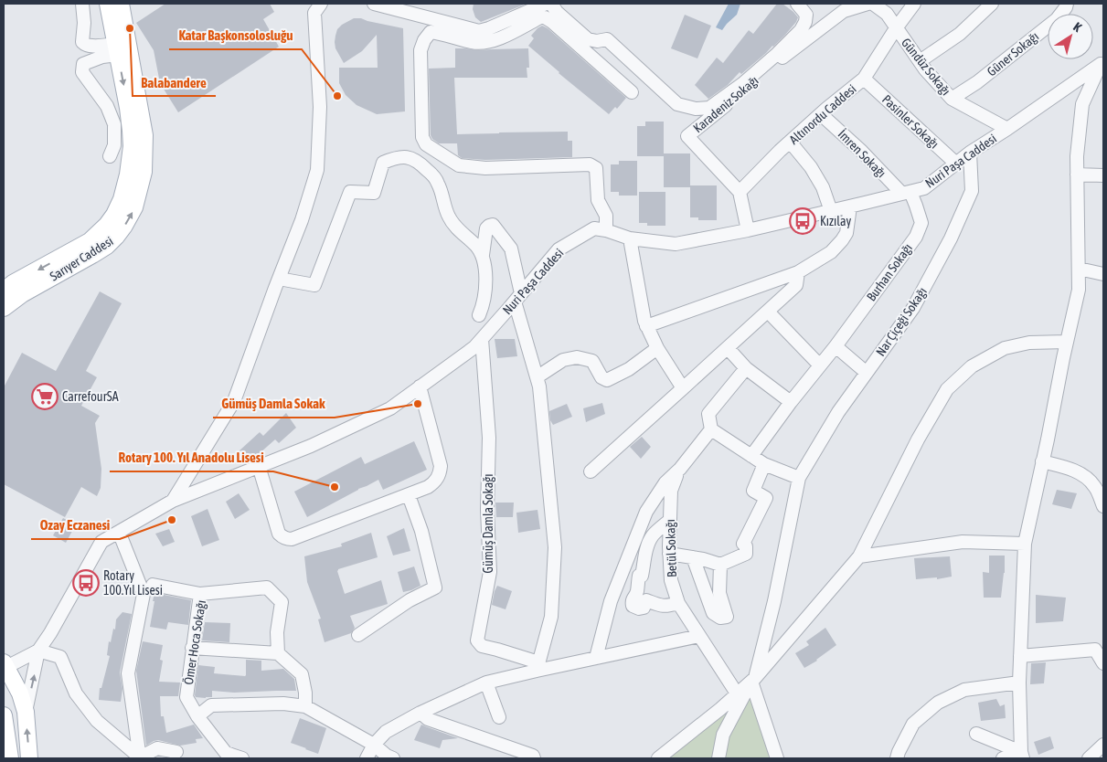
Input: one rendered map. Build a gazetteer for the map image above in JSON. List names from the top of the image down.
{
  "streets": {
    "main road": ["Sarıyer Caddesi"],
    "street": [
      "Güner Sokağı",
      "Gündüz Sokağı",
      "Karadeniz Sokağı",
      "Altınordu Caddesi",
      "Pasinler Sokağı",
      "İmren Sokağı",
      "Nuri Paşa Caddesi",
      "Burhan Sokağı",
      "Nar Çiçeği Sokağı",
      "Gümüş Damla Sokağı",
      "Betül Sokağı",
      "Ömer Hoca Sokağı"
    ]
  },
  "crossings": [
    ["Güner Sokağı", "Gündüz Sokağı"],
    ["Gündüz Sokağı", "Altınordu Caddesi"],
    ["Gündüz Sokağı", "Nuri Paşa Caddesi"],
    ["Karadeniz Sokağı", "Altınordu Caddesi"],
    ["Altınordu Caddesi", "Pasinler Sokağı"],
    ["Altınordu Caddesi", "İmren Sokağı"],
    ["Pasinler Sokağı", "Nuri Paşa Caddesi"],
    ["İmren Sokağı", "Nuri Paşa Caddesi"],
    ["İmren Sokağı", "Burhan Sokağı"],
    ["Nuri Paşa Caddesi", "Burhan Sokağı"],
    ["Nuri Paşa Caddesi", "Nar Çiçeği Sokağı"],
    ["Nuri Paşa Caddesi", "Gümüş Damla Sokağı"],
    ["Gümüş Damla Sokağı", "Betül Sokağı"]
  ],
  "places": {
    "other": [
      "Balabandere",
      "Katar Başkonsolosluğu",
      "Gümüş Damla Sokak",
      "Rotary 100. Yıl Anadolu Lisesi",
      "Ozay Eczanesi"
    ],
    "bus stop": ["Kızılay", "Rotary 100.Yıl Lisesi"],
    "supermarket": ["CarrefourSA"]
  },
  "north": "top right"
}
